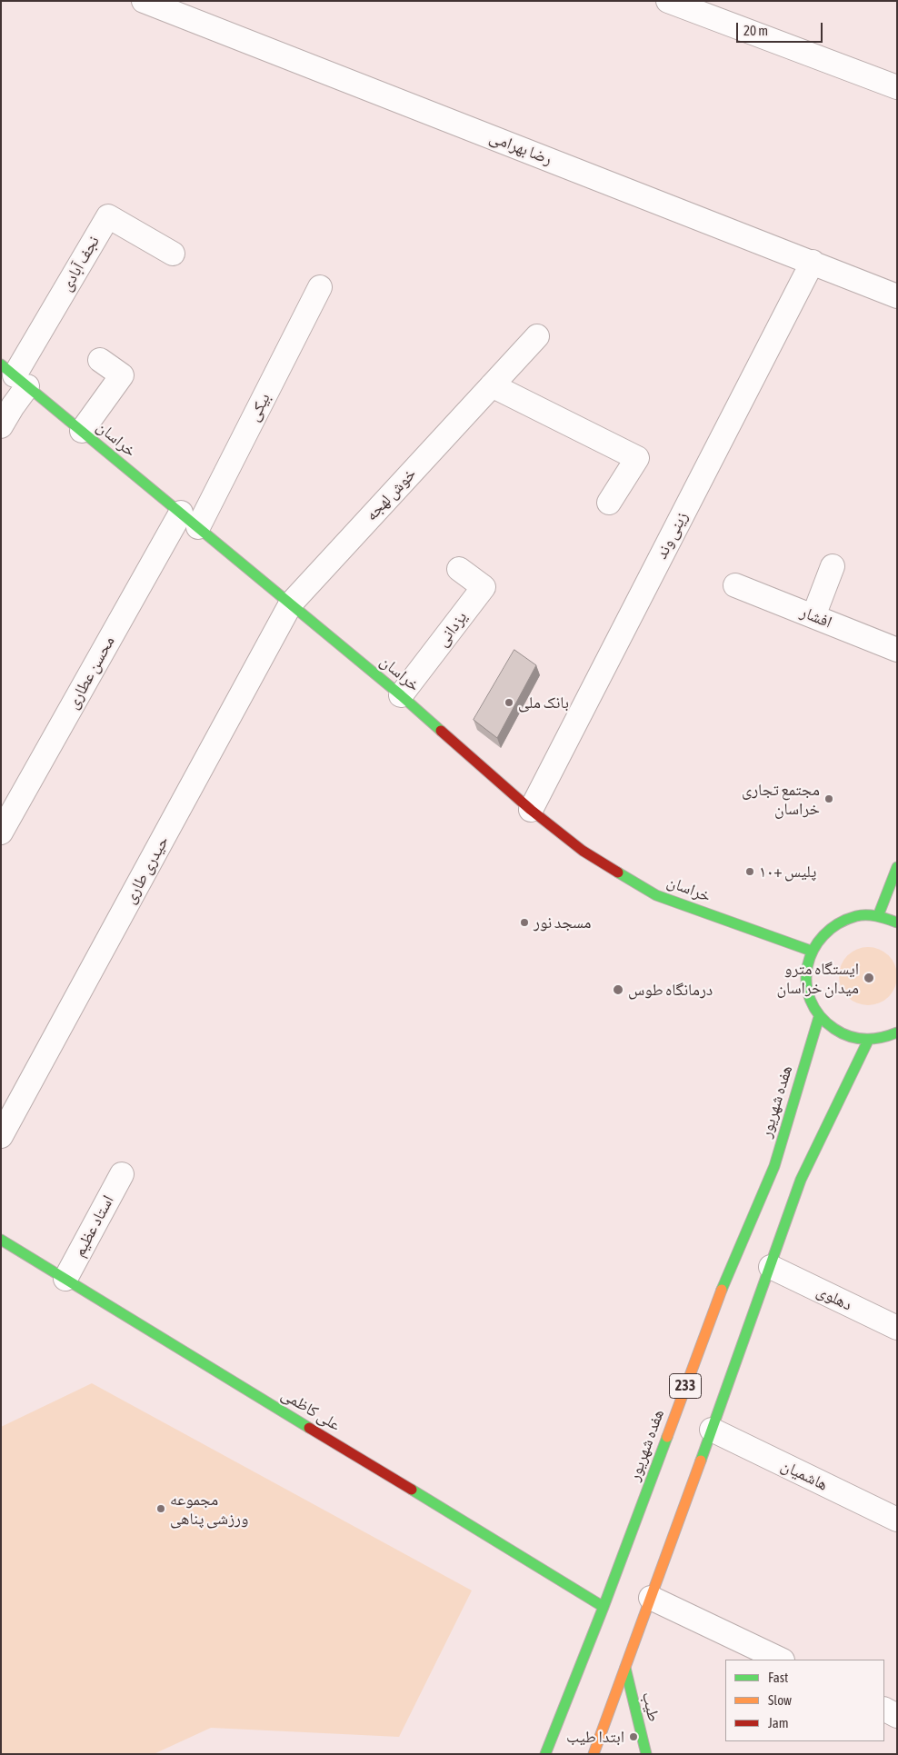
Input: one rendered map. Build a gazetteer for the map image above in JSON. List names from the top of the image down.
{
  "streets": {
    "main road": [
      "خراسان",
      "هفده شهریور",
      "233",
      "علی کاظمی",
      "طیب"
    ],
    "street": [
      "رضا بهرامی",
      "نجف آبادی",
      "بیکی",
      "خوش لهجه",
      "زینی وند",
      "افشار",
      "یزدانی",
      "محسن عطاری",
      "حیدری طاری",
      "استاد عظیم",
      "دهلوی",
      "هاشمیان"
    ]
  },
  "crossings": [
    ["رضا بهرامی", "زینی وند"],
    ["نجف آبادی", "خراسان"],
    ["بیکی", "خراسان"],
    ["خراسان", "خوش لهجه"],
    ["خراسان", "زینی وند"],
    ["خراسان", "یزدانی"],
    ["خراسان", "محسن عطاری"],
    ["خراسان", "حیدری طاری"],
    ["خوش لهجه", "حیدری طاری"],
    ["هفده شهریور", "علی کاظمی"],
    ["استاد عظیم", "علی کاظمی"],
    ["دهلوی", "233"],
    ["233", "هاشمیان"],
    ["233", "طیب"]
  ],
  "places": [
    "بانک ملی",
    "مجتمع تجاری خراسان",
    "پلیس +۱۰",
    "مسجد نور",
    "ایستگاه مترو میدان خراسان",
    "درمانگاه طوس",
    "مجموعه ورزشی پناهی",
    "ابتدا طیب"
  ],
  "legend": ["Fast", "Slow", "Jam"],
  "scale_bar": "20 m"
}
